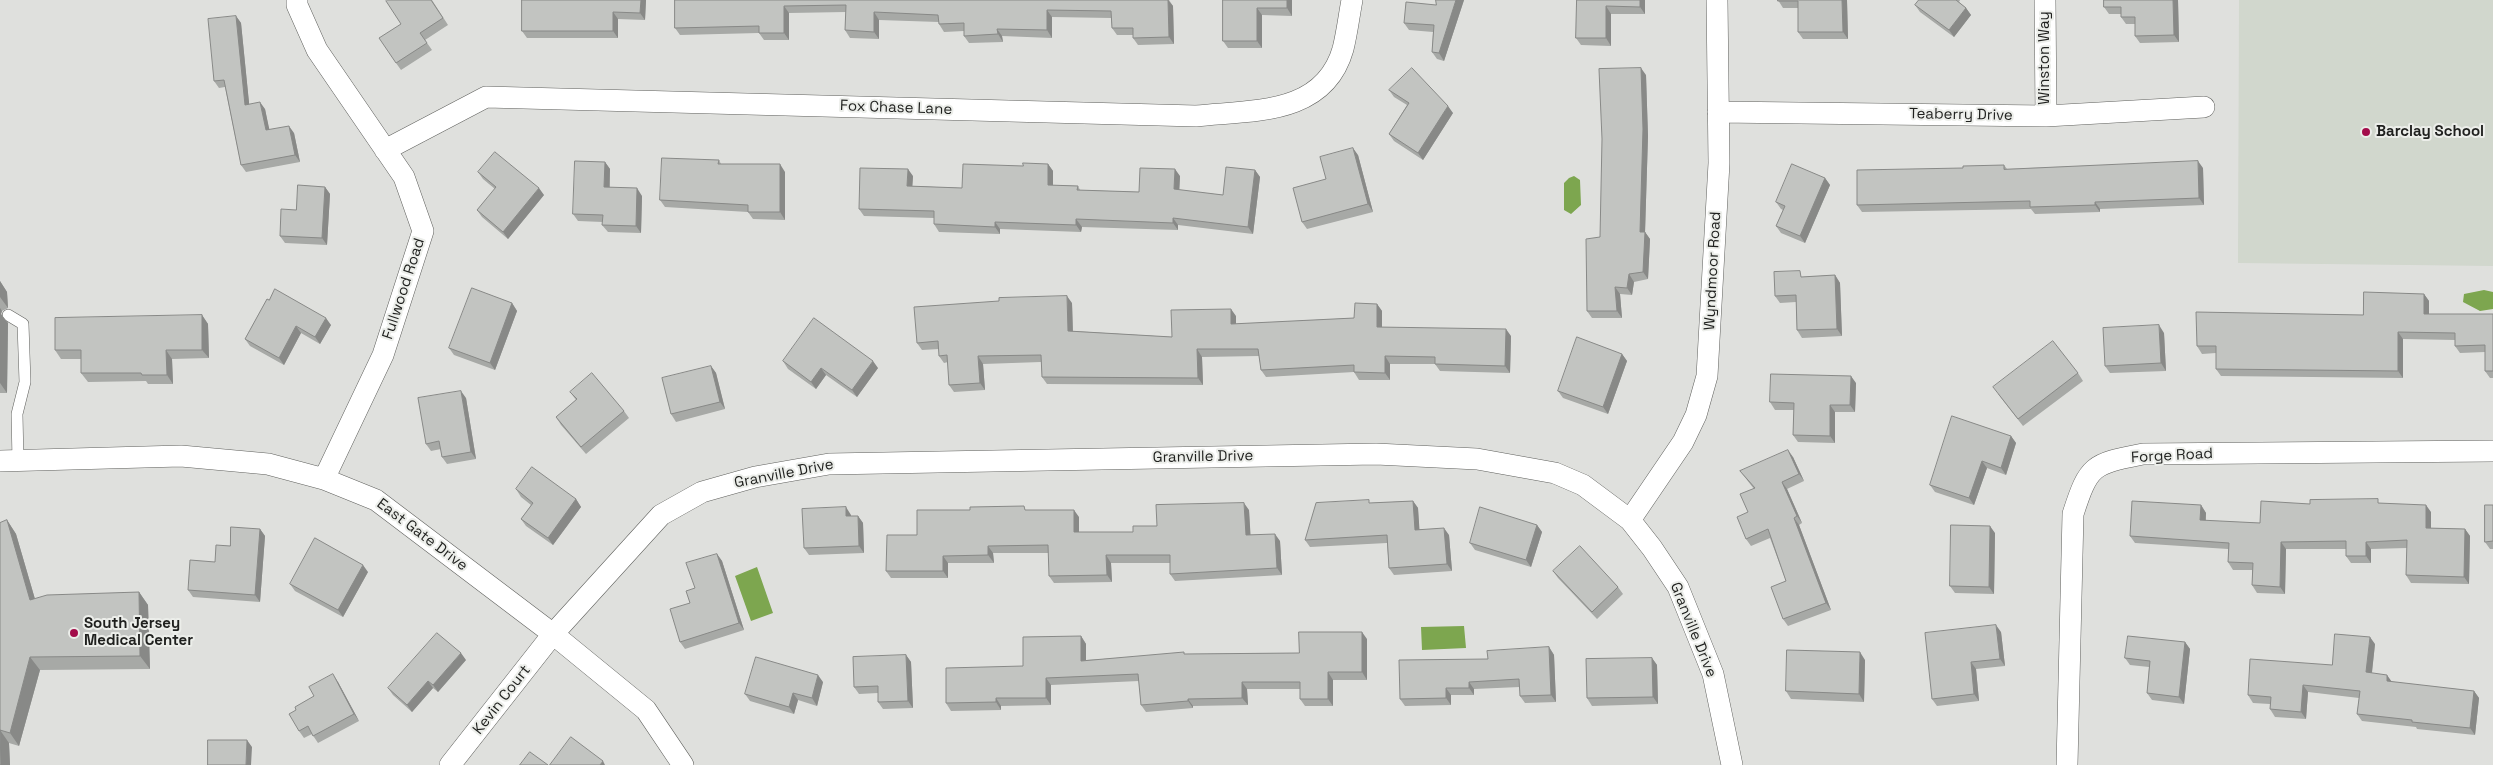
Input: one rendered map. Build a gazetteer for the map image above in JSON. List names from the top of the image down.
{
  "streets": {
    "street": [
      "Winston Way",
      "Fox Chase Lane",
      "Teaberry Drive",
      "Wyndmoor Road",
      "Fullwood Road",
      "Forge Road",
      "Granville Drive",
      "East Gate Drive",
      "Kevin Court"
    ]
  },
  "crossings": [
    ["Winston Way", "Teaberry Drive"],
    ["Fox Chase Lane", "Fullwood Road"],
    ["Teaberry Drive", "Wyndmoor Road"],
    ["Wyndmoor Road", "Granville Drive"],
    ["Fullwood Road", "East Gate Drive"],
    ["Granville Drive", "East Gate Drive"],
    ["Granville Drive", "Kevin Court"],
    ["East Gate Drive", "Kevin Court"]
  ],
  "places": ["Barclay School", "South Jersey Medical Center"]
}
